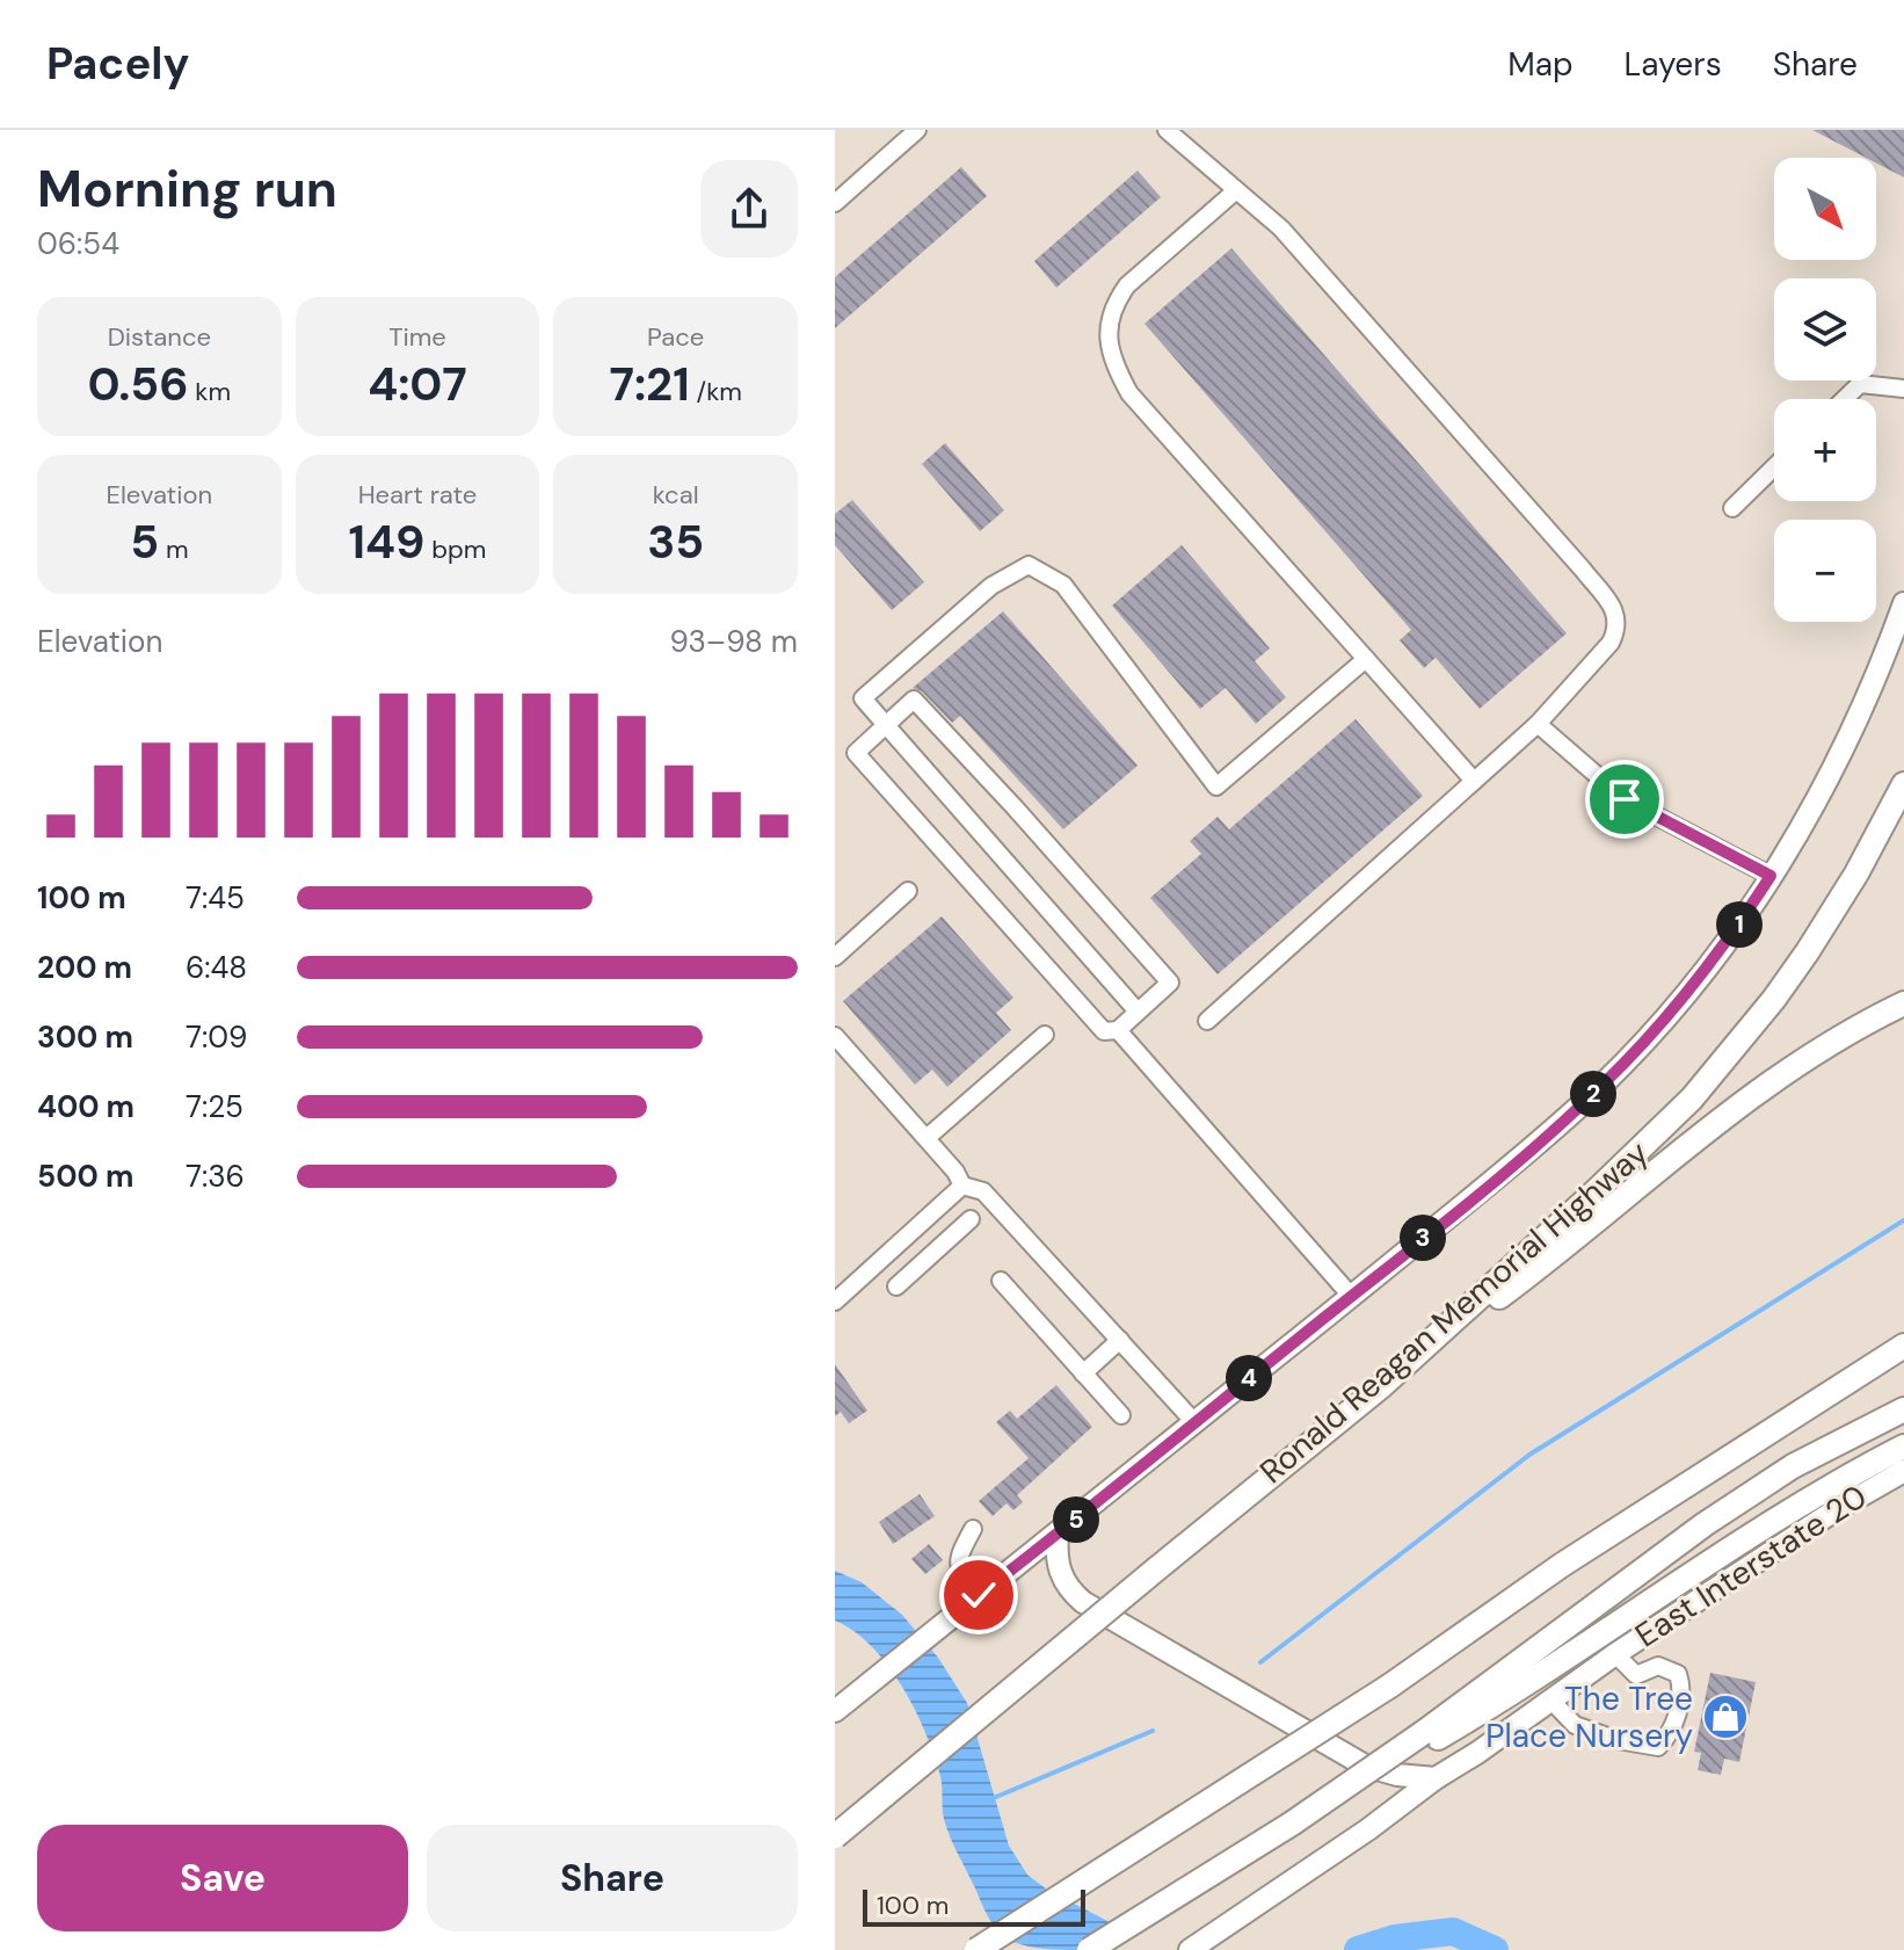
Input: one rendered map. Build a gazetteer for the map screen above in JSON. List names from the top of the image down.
{
  "streets": {
    "highway": ["Ronald Reagan Memorial Highway"],
    "main road": ["East Interstate 20"]
  },
  "places": {
    "shop": ["The Tree Place Nursery"]
  },
  "scale_bar": "100 m",
  "north": "bottom right",
  "page": {
    "header": "Pacely",
    "nav": ["Map", "Layers", "Share"],
    "heading": ["Morning run", "06:54"],
    "map_buttons": ["+", "−"],
    "stats": [
      ["Distance", "0.56 km"],
      ["Time", "4:07"],
      ["Pace", "7:21 /km"],
      ["Elevation", "5 m"],
      ["Heart rate", "149 bpm"],
      ["kcal", "35"]
    ],
    "chart": ["Elevation", "93–98 m"],
    "list": [
      {
        "name": "100 m",
        "note": "7:45"
      },
      {
        "name": "200 m",
        "note": "6:48"
      },
      {
        "name": "300 m",
        "note": "7:09"
      },
      {
        "name": "400 m",
        "note": "7:25"
      },
      {
        "name": "500 m",
        "note": "7:36"
      }
    ],
    "pins": [
      "1",
      "2",
      "3",
      "4",
      "5"
    ],
    "buttons": ["Save", "Share"],
    "scale": "100 m"
  }
}
